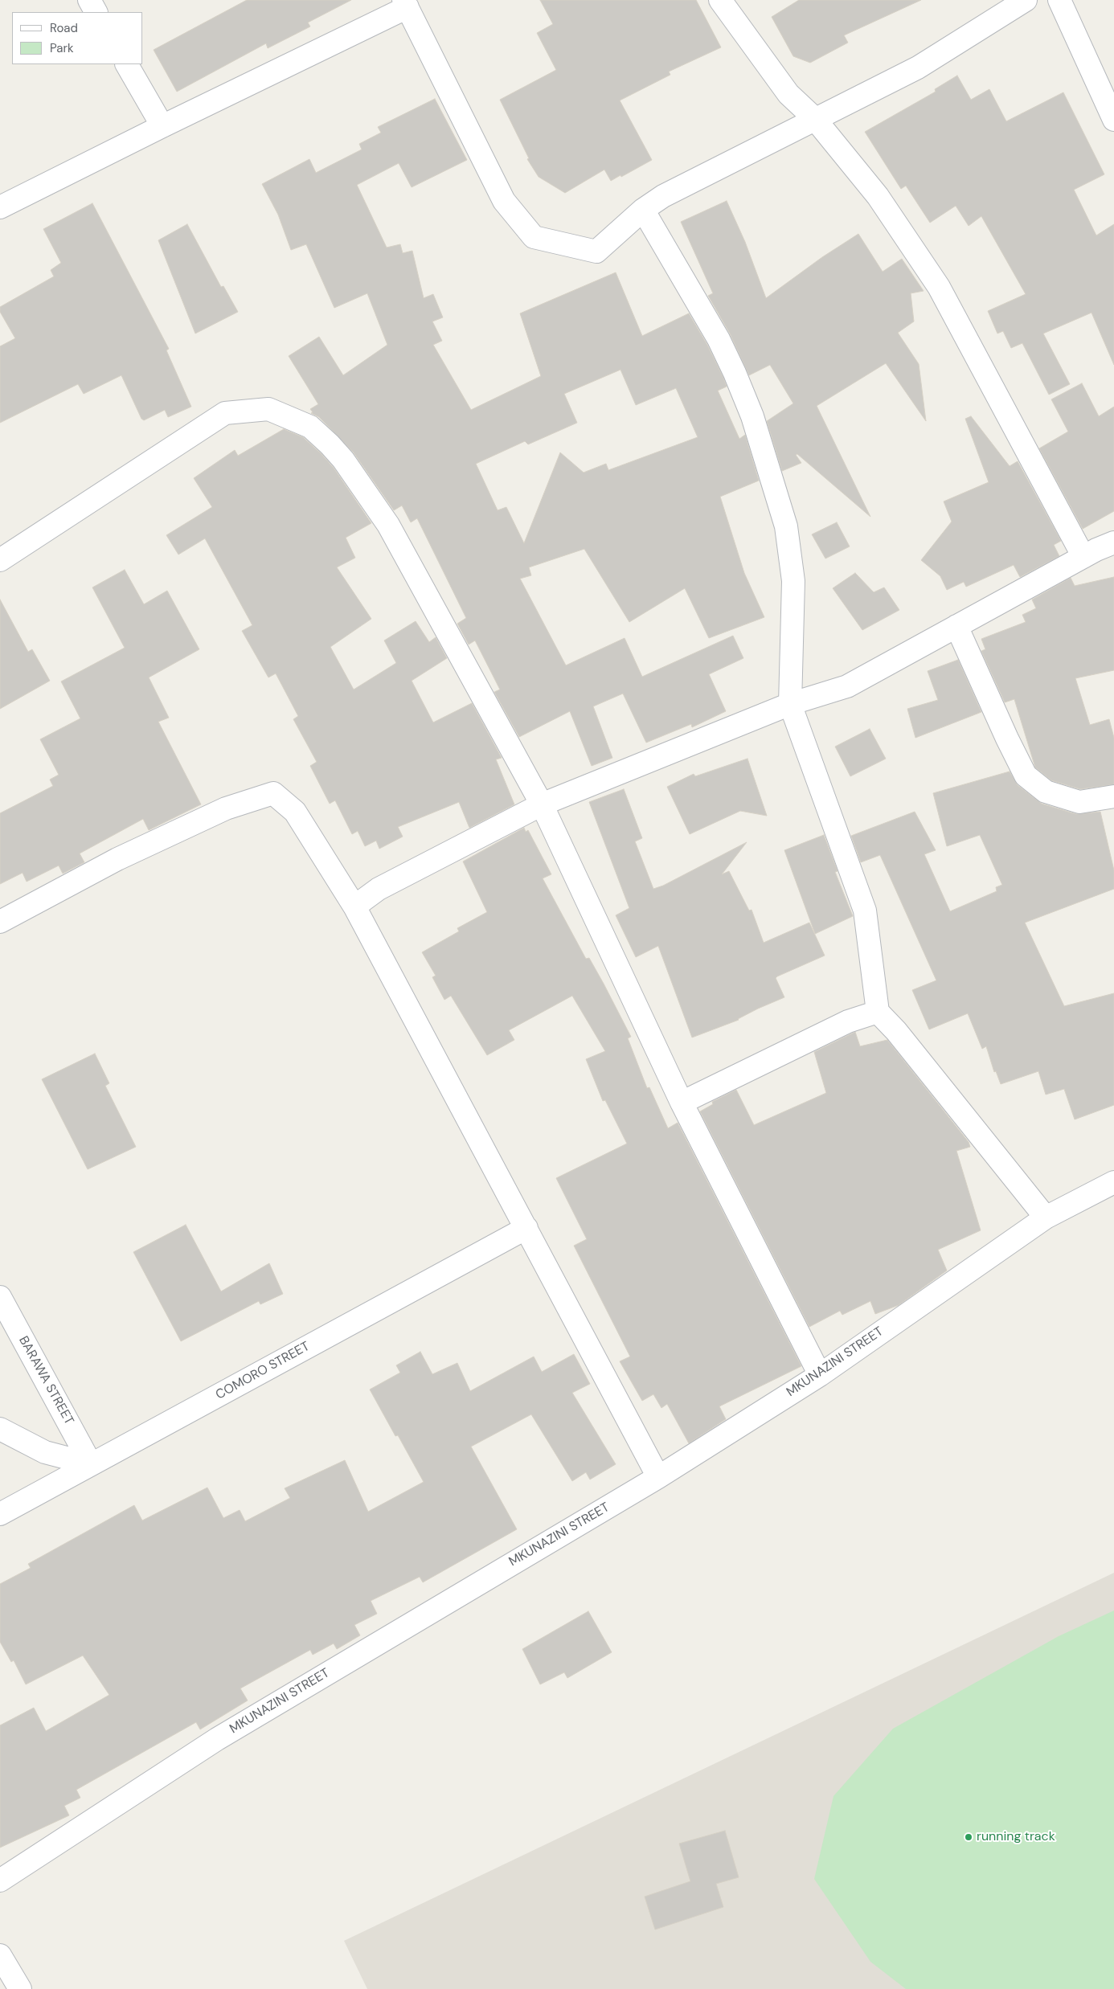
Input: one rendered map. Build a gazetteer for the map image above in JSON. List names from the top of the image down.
{
  "streets": {
    "street": ["MKUNAZINI STREET", "COMORO STREET", "BARAWA STREET"]
  },
  "crossings": [
    ["COMORO STREET", "BARAWA STREET"]
  ],
  "places": ["running track"],
  "legend": ["Road", "Park"]
}
